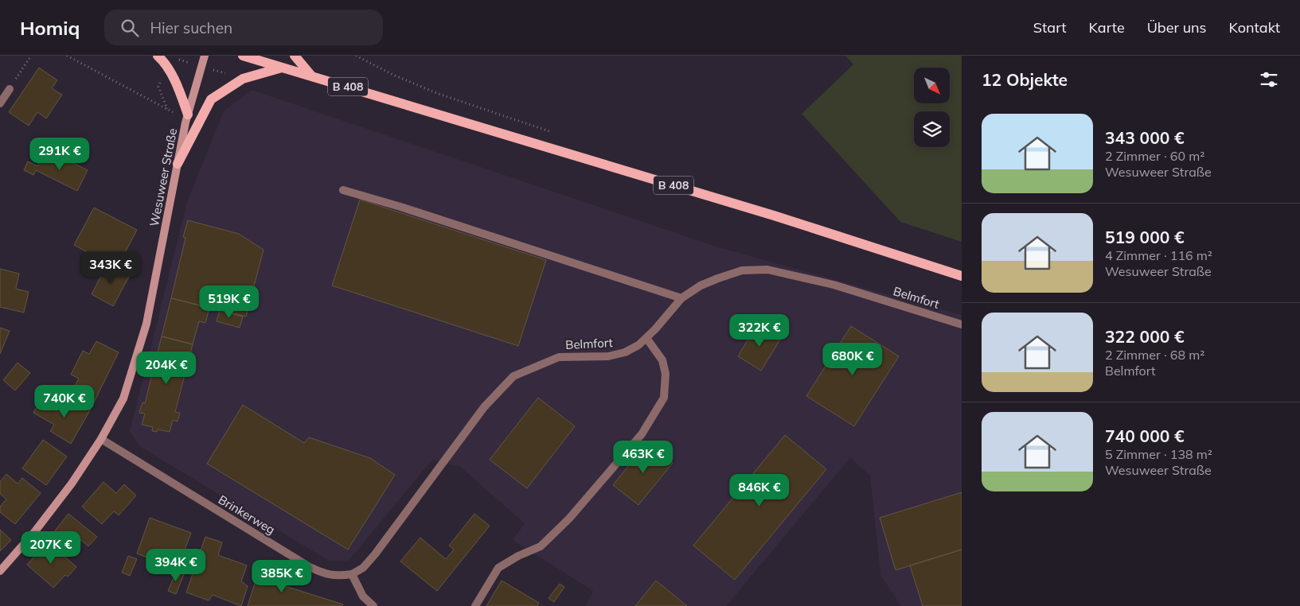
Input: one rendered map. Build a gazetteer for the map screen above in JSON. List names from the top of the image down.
{
  "streets": {
    "main road": ["B 408", "Wesuweer Straße"],
    "street": ["Belmfort", "Brinkerweg"]
  },
  "crossings": [
    ["Wesuweer Straße", "Brinkerweg"],
    ["Belmfort", "Brinkerweg"]
  ],
  "north": "bottom right",
  "page": {
    "header": "Homiq",
    "search": "Hier suchen",
    "nav": [
      "Start",
      "Karte",
      "Über uns",
      "Kontakt"
    ],
    "heading": "12 Objekte",
    "list": [
      {
        "name": "343 000 €",
        "note": "2 Zimmer · 60 m² · Wesuweer Straße"
      },
      {
        "name": "519 000 €",
        "note": "4 Zimmer · 116 m² · Wesuweer Straße"
      },
      {
        "name": "322 000 €",
        "note": "2 Zimmer · 68 m² · Belmfort"
      },
      {
        "name": "740 000 €",
        "note": "5 Zimmer · 138 m² · Wesuweer Straße"
      }
    ],
    "price": [
      "291K €",
      "343K €",
      "519K €",
      "322K €",
      "680K €",
      "204K €",
      "740K €",
      "463K €",
      "846K €",
      "207K €",
      "394K €",
      "385K €"
    ]
  }
}
